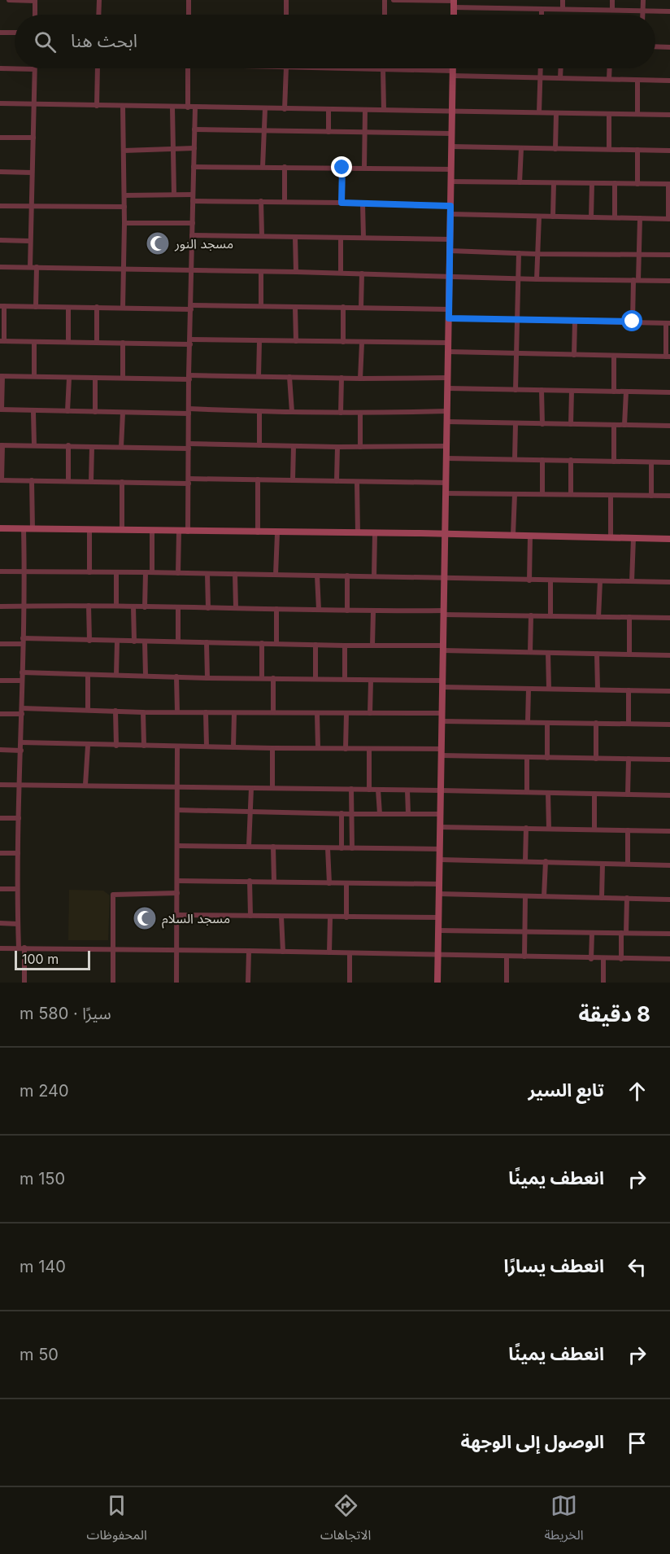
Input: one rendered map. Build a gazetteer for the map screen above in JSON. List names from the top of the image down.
{
  "places": {
    "mosque": ["مسجد النور", "مسجد السلام"]
  },
  "scale_bar": "100 m",
  "page": {
    "search": "ابحث هنا",
    "scale": "100 m",
    "heading": ["8 دقيقة", "سيرًا · 580 m"],
    "list": [
      ["تابع السير", "240 m"],
      ["انعطف يمينًا", "150 m"],
      ["انعطف يسارًا", "140 m"],
      ["انعطف يمينًا", "50 m"],
      "الوصول إلى الوجهة"
    ],
    "nav": ["الخريطة", "الاتجاهات", "المحفوظات"]
  }
}
